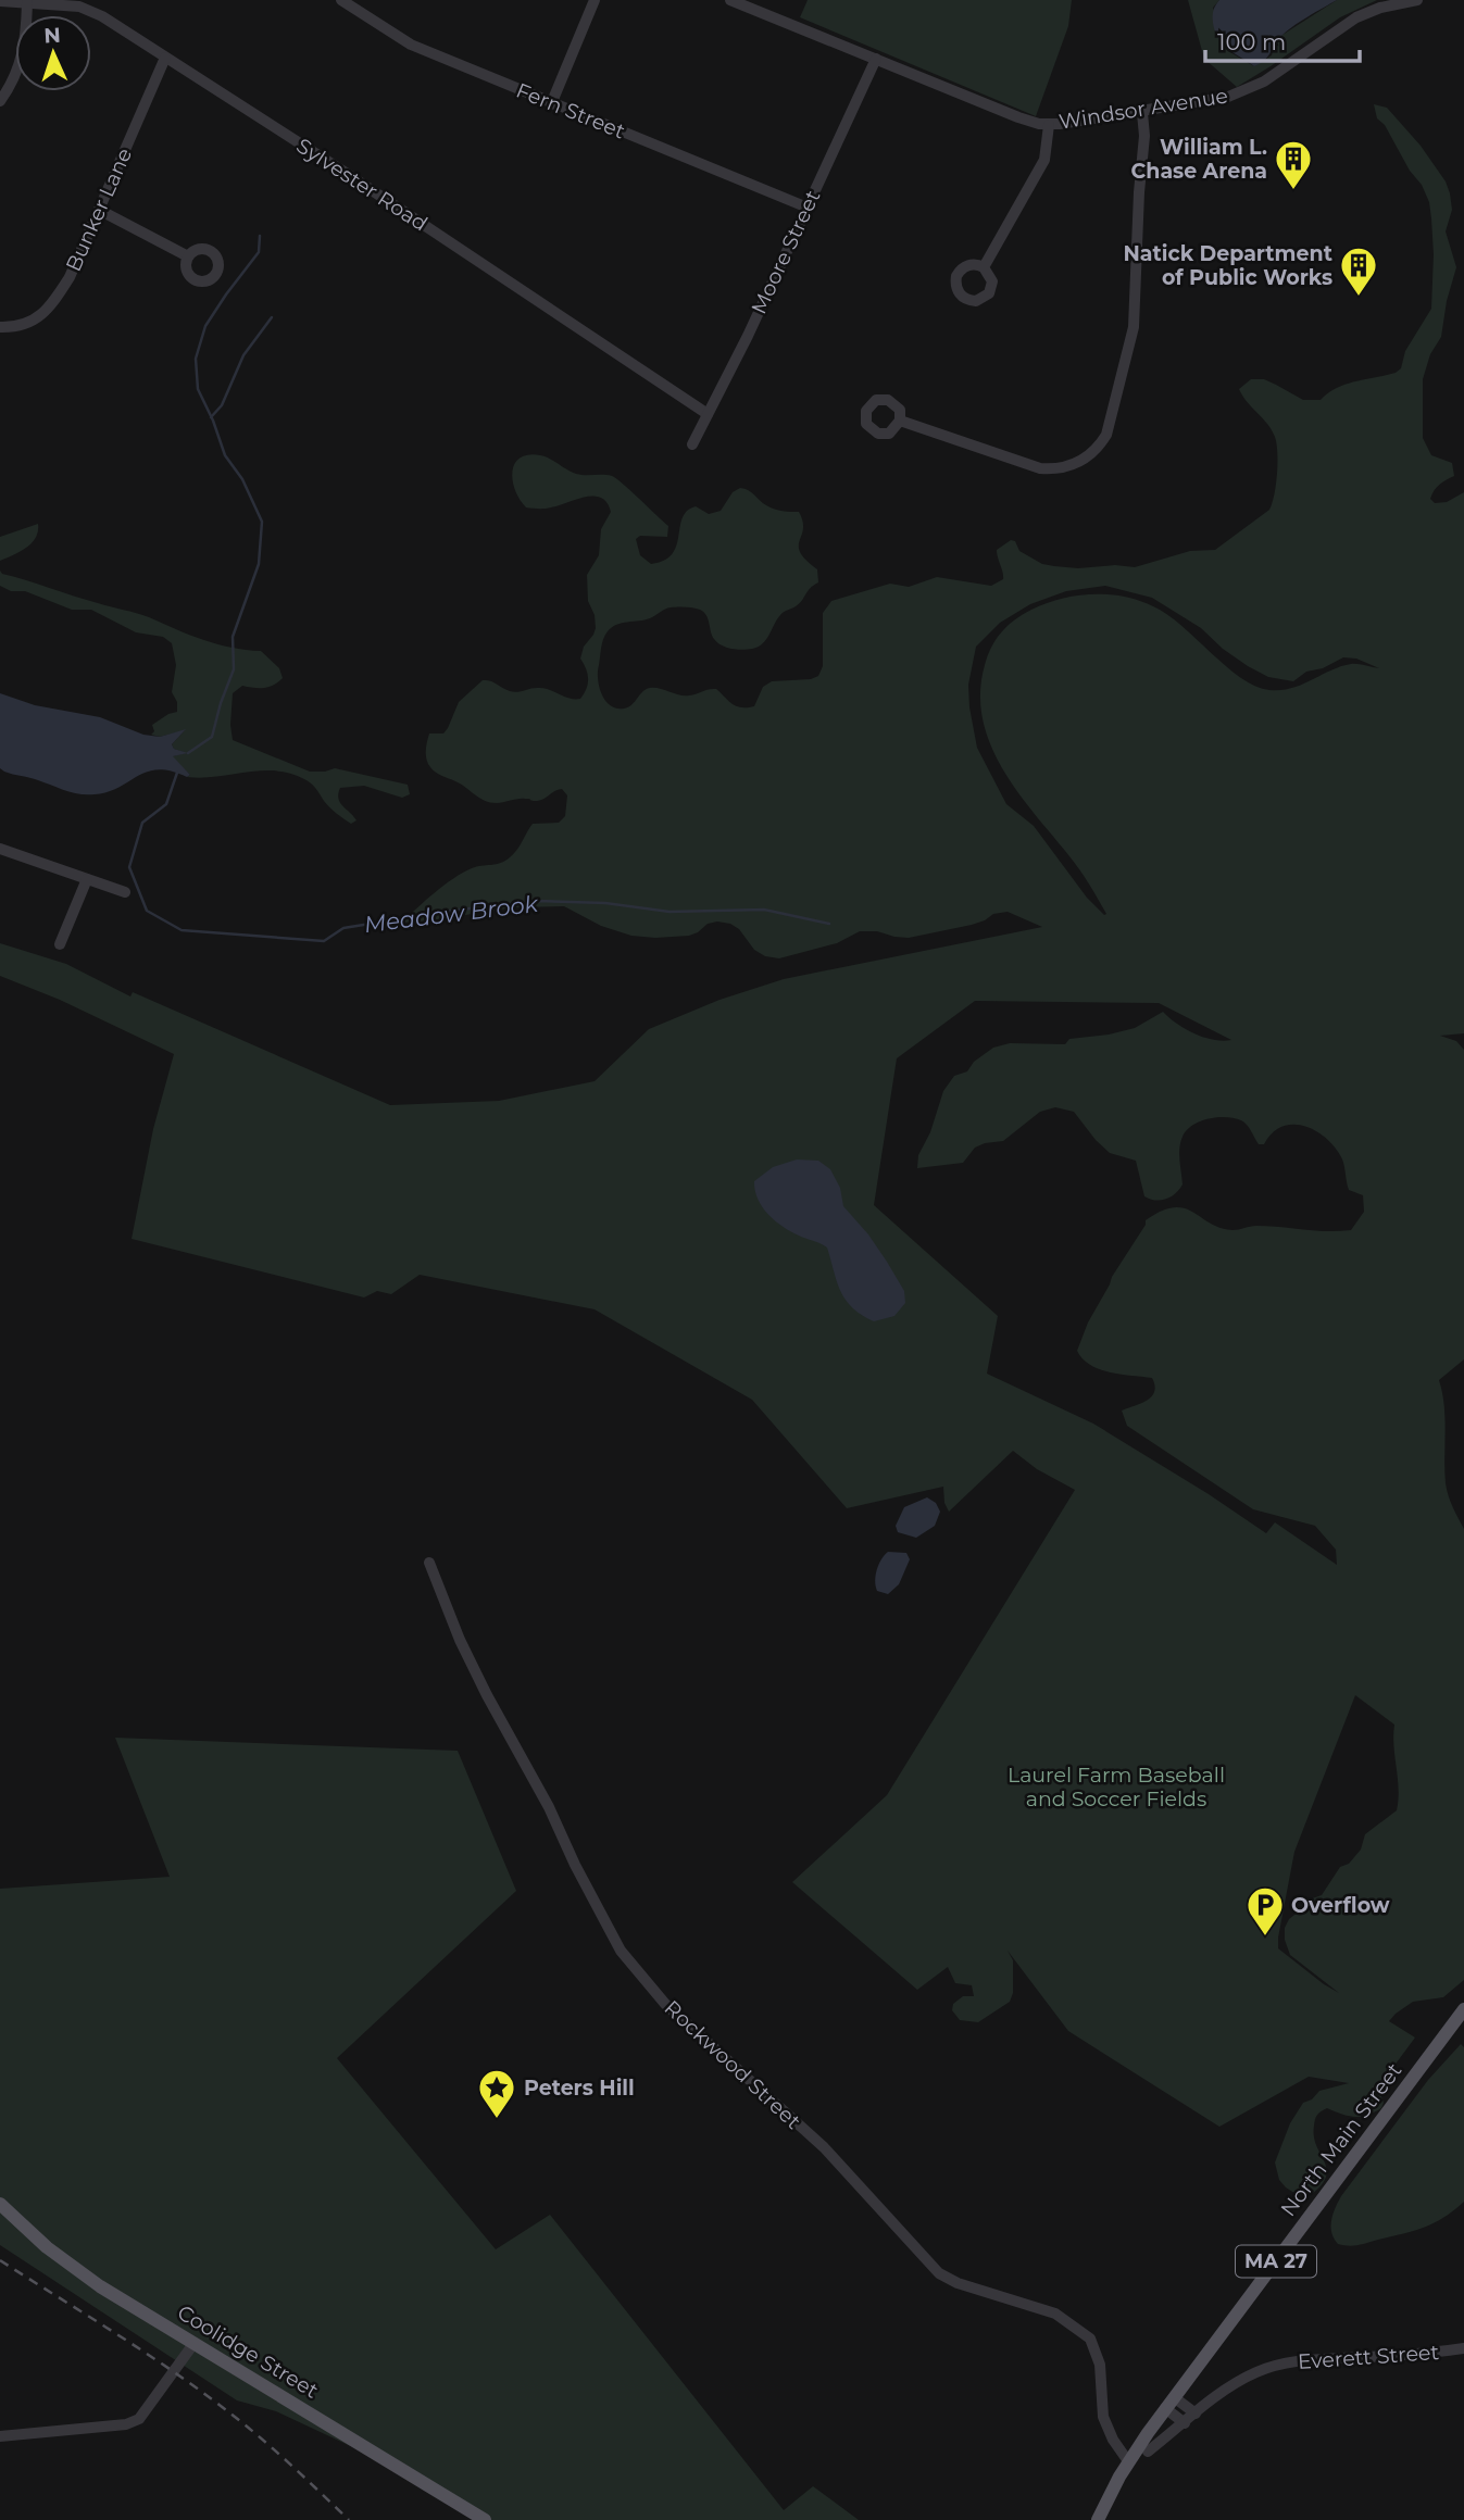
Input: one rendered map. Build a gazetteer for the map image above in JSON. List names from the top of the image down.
{
  "streets": {
    "main road": ["North Main Street", "MA 27", "Coolidge Street"],
    "street": [
      "Windsor Avenue",
      "Fern Street",
      "Sylvester Road",
      "Bunker Lane",
      "Moore Street",
      "Rockwood Street",
      "Everett Street"
    ]
  },
  "crossings": [
    ["Windsor Avenue", "Moore Street"],
    ["Fern Street", "Moore Street"],
    ["Sylvester Road", "Bunker Lane"],
    ["Sylvester Road", "Moore Street"],
    ["Rockwood Street", "North Main Street"]
  ],
  "water": ["Meadow Brook"],
  "parks": ["Laurel Farm Baseball and Soccer Fields"],
  "places": {
    "building": ["William L. Chase Arena", "Natick Department of Public Works"],
    "parking": ["Overflow"],
    "place": ["Peters Hill"]
  },
  "scale_bar": "100 m",
  "north": "top"
}
